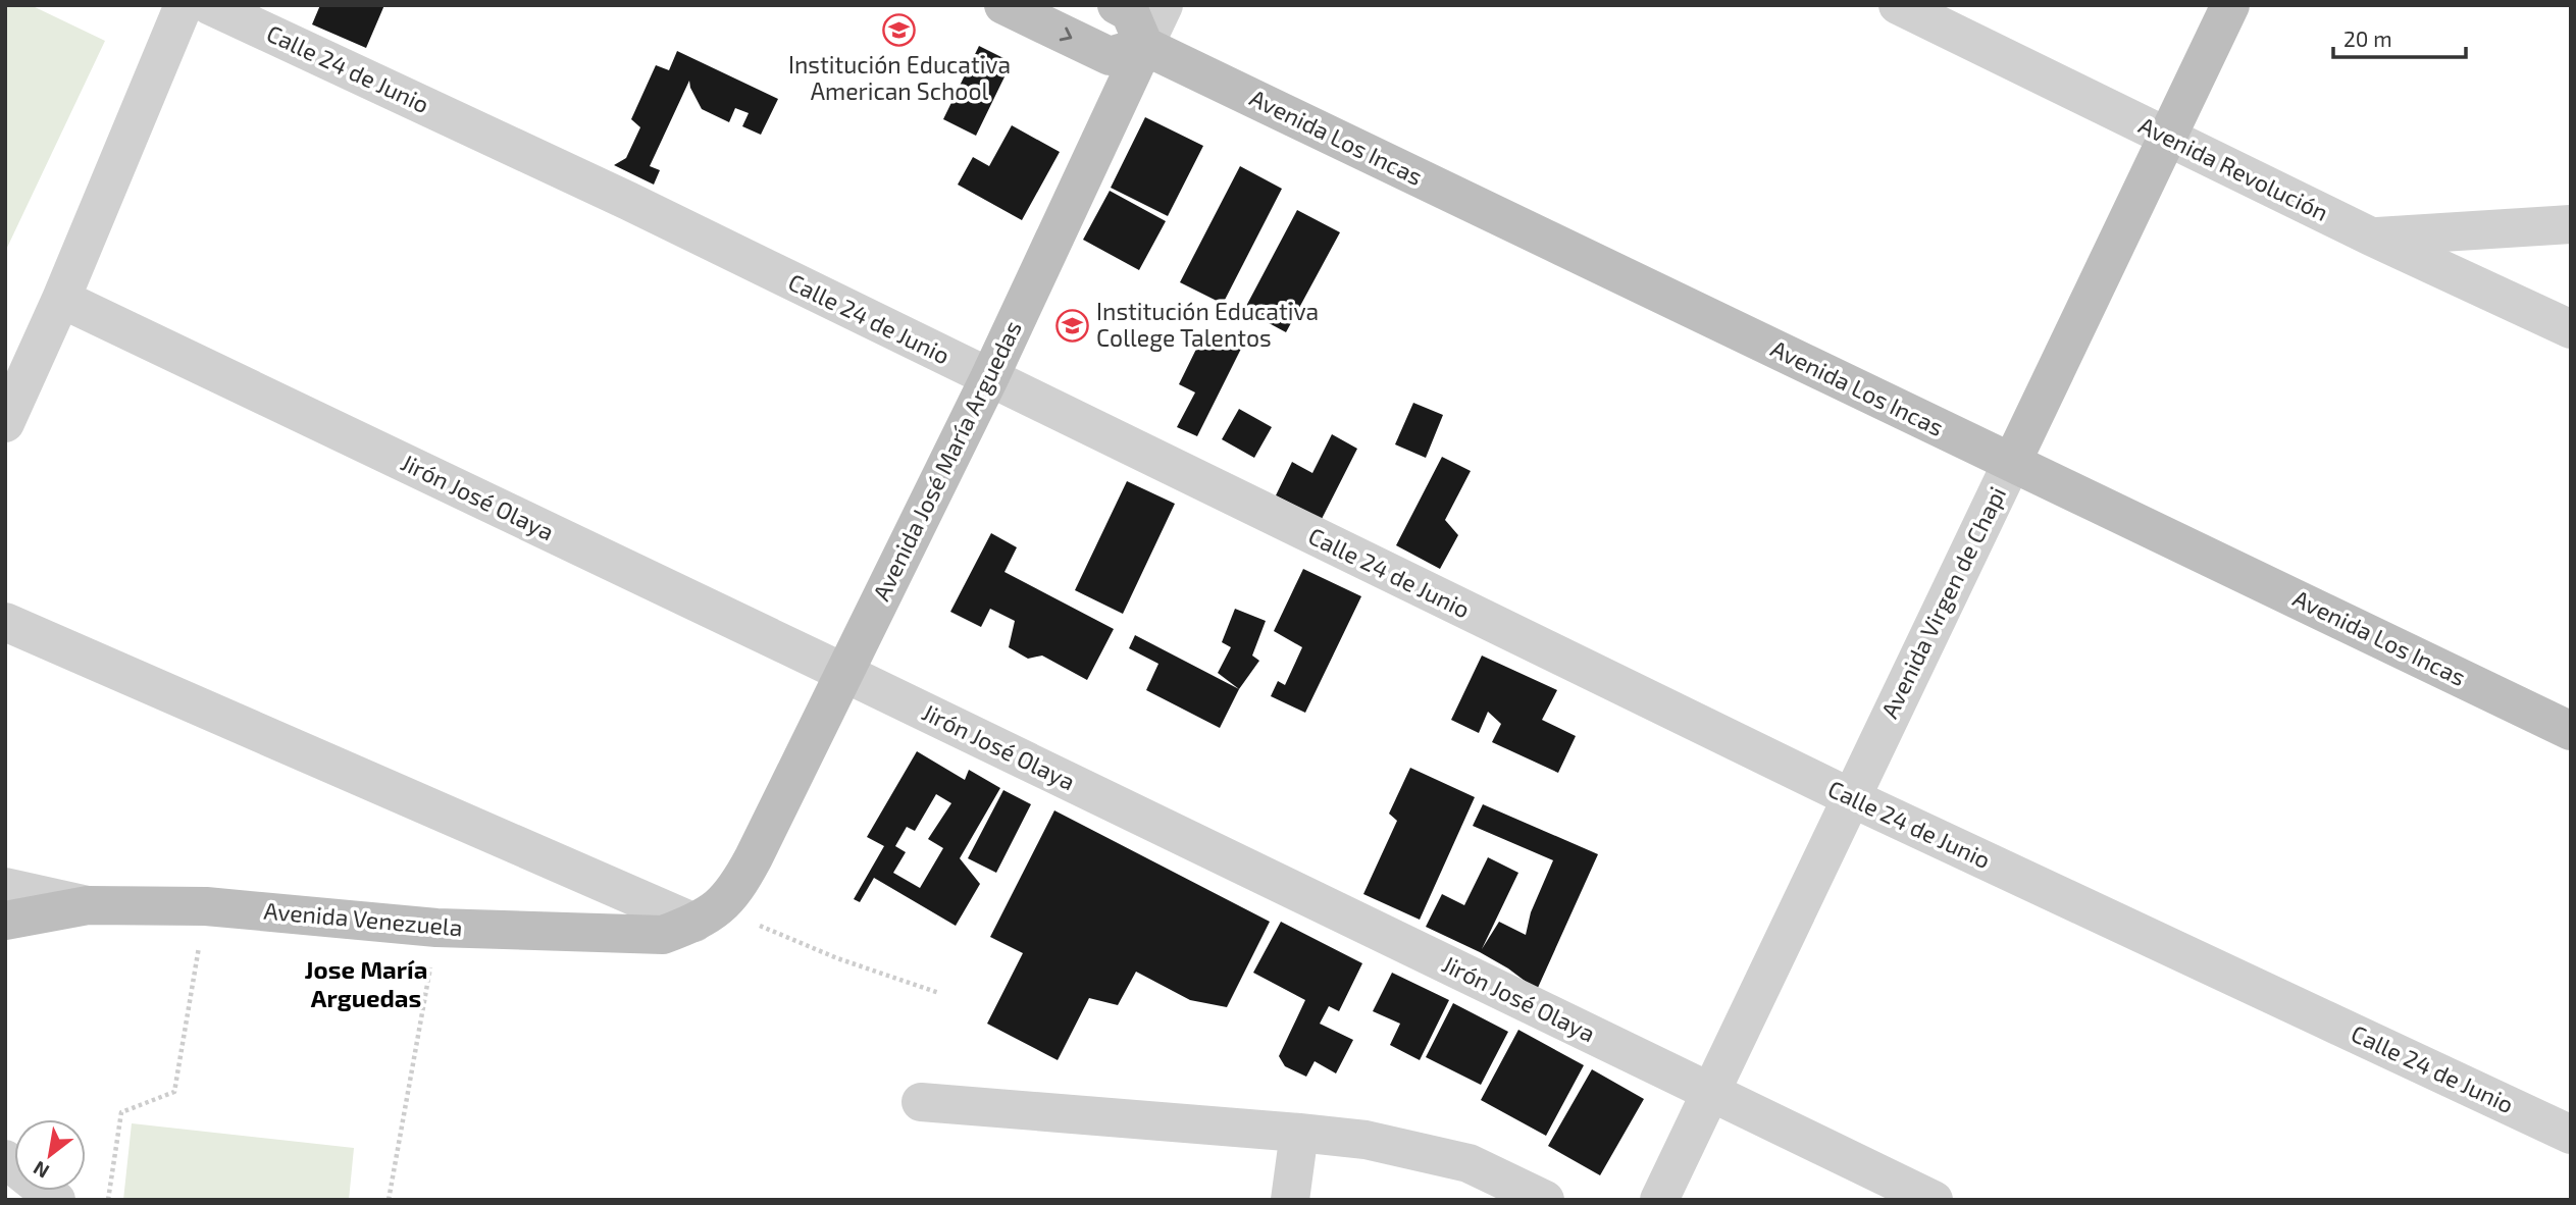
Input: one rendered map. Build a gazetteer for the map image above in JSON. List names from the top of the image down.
{
  "streets": {
    "street": [
      "Calle 24 de Junio",
      "Avenida Los Incas",
      "Avenida Revolución",
      "Avenida José María Arguedas",
      "Jirón José Olaya",
      "Avenida Virgen de Chapi",
      "Avenida Venezuela"
    ]
  },
  "crossings": [
    ["Calle 24 de Junio", "Avenida José María Arguedas"],
    ["Calle 24 de Junio", "Avenida Virgen de Chapi"],
    ["Avenida Los Incas", "Avenida José María Arguedas"],
    ["Avenida Los Incas", "Avenida Virgen de Chapi"],
    ["Avenida Revolución", "Avenida Virgen de Chapi"],
    ["Avenida José María Arguedas", "Jirón José Olaya"],
    ["Avenida José María Arguedas", "Avenida Venezuela"],
    ["Jirón José Olaya", "Avenida Virgen de Chapi"]
  ],
  "districts": ["Jose María Arguedas"],
  "places": {
    "school or university": ["Institución Educativa American School", "Institución Educativa College Talentos"]
  },
  "scale_bar": "20 m",
  "north": "bottom left"
}
